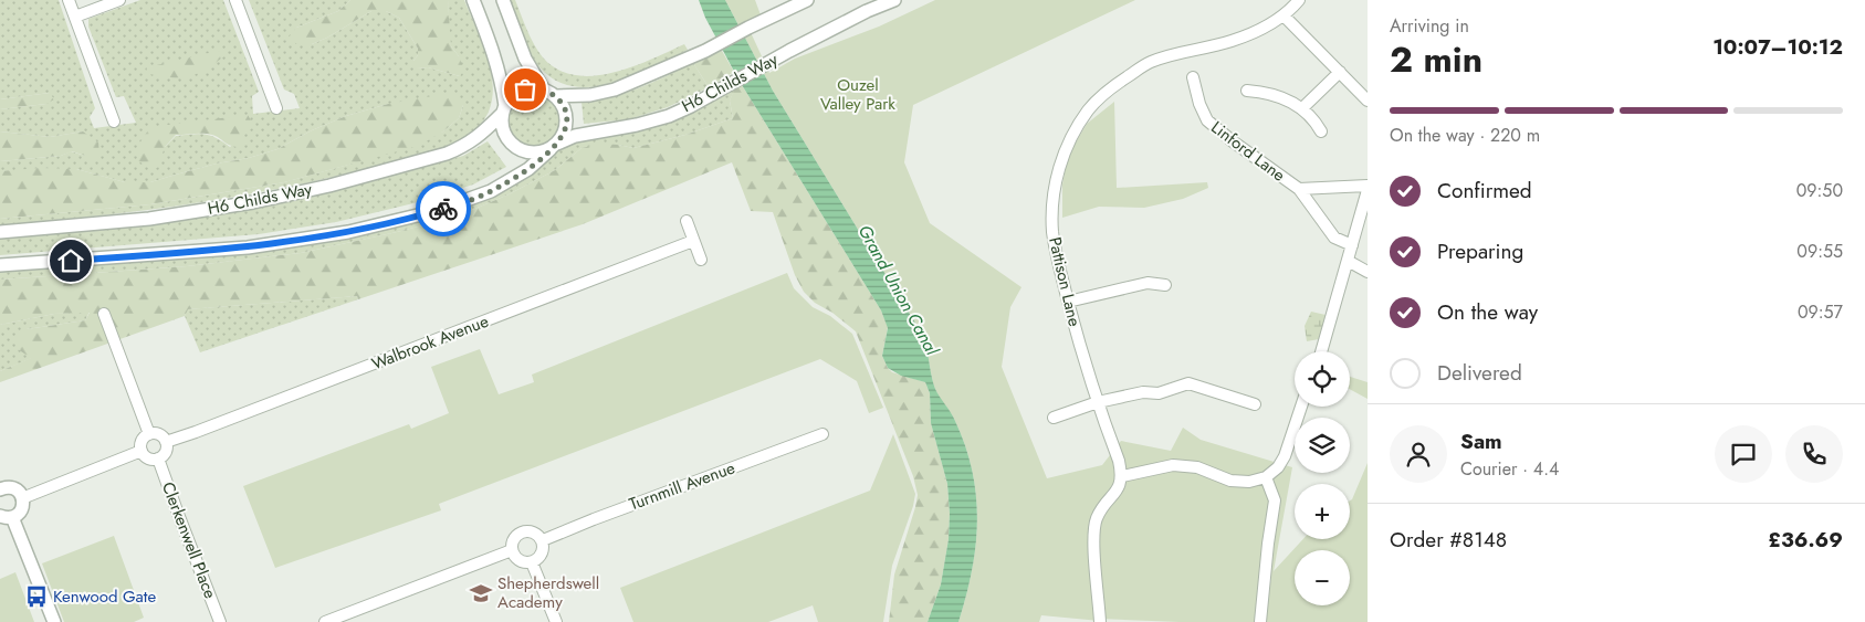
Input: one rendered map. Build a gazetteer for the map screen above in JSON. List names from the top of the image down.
{
  "streets": {
    "street": [
      "H6 Childs Way",
      "Linford Lane",
      "Pattison Lane",
      "Walbrook Avenue",
      "Turnmill Avenue",
      "Clerkenwell Place"
    ]
  },
  "crossings": [
    ["Walbrook Avenue", "Clerkenwell Place"]
  ],
  "water": ["Grand Union Canal"],
  "parks": ["Ouzel Valley Park"],
  "places": {
    "school or university": ["Shepherdswell Academy"],
    "bus stop": ["Kenwood Gate"]
  },
  "page": {
    "heading": ["2 min", "Arriving in", "10:07–10:12"],
    "panel": [
      "Sam",
      "Courier · 4.4",
      "Order #8148",
      "£36.69"
    ],
    "bar": "On the way · 220 m",
    "list": [
      ["Confirmed", "09:50"],
      ["Preparing", "09:55"],
      ["On the way", "09:57"],
      "Delivered"
    ],
    "map_buttons": ["+", "−"]
  }
}
